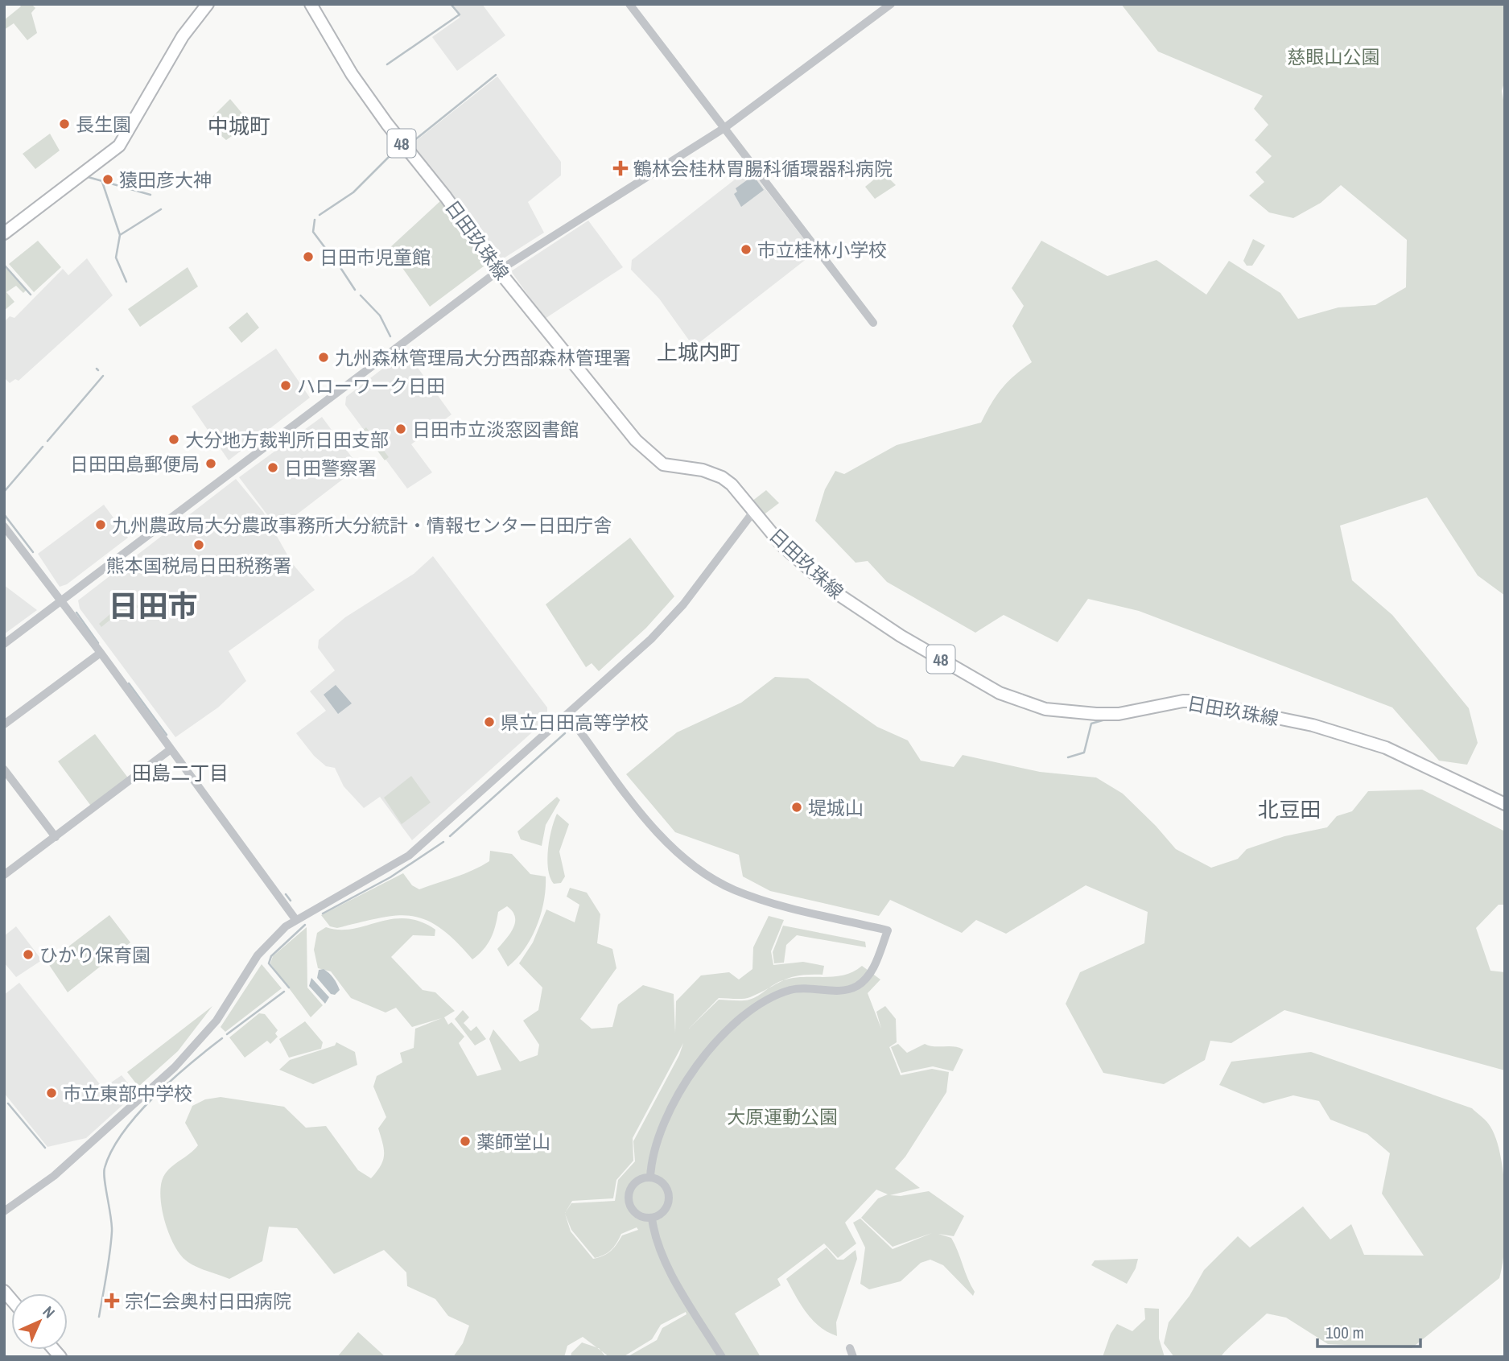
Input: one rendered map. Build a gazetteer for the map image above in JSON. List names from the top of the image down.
{
  "streets": {
    "main road": ["48", "日田玖珠線"]
  },
  "districts": [
    "中城町",
    "上城内町",
    "日田市",
    "田島二丁目",
    "北豆田"
  ],
  "parks": ["慈眼山公園", "大原運動公園"],
  "places": {
    "other": [
      "長生園",
      "猿田彦大神",
      "市立桂林小学校",
      "日田市児童館",
      "九州森林管理局大分西部森林管理署",
      "ハローワーク日田",
      "日田市立淡窓図書館",
      "大分地方裁判所日田支部",
      "日田田島郵便局",
      "日田警察署",
      "九州農政局大分農政事務所大分統計・情報センター日田庁舎",
      "熊本国税局日田税務署",
      "県立日田高等学校",
      "堤城山",
      "ひかり保育園",
      "市立東部中学校",
      "薬師堂山"
    ],
    "health": ["鶴林会桂林胃腸科循環器科病院", "宗仁会奥村日田病院"]
  },
  "scale_bar": "100 m",
  "north": "top right"
}
